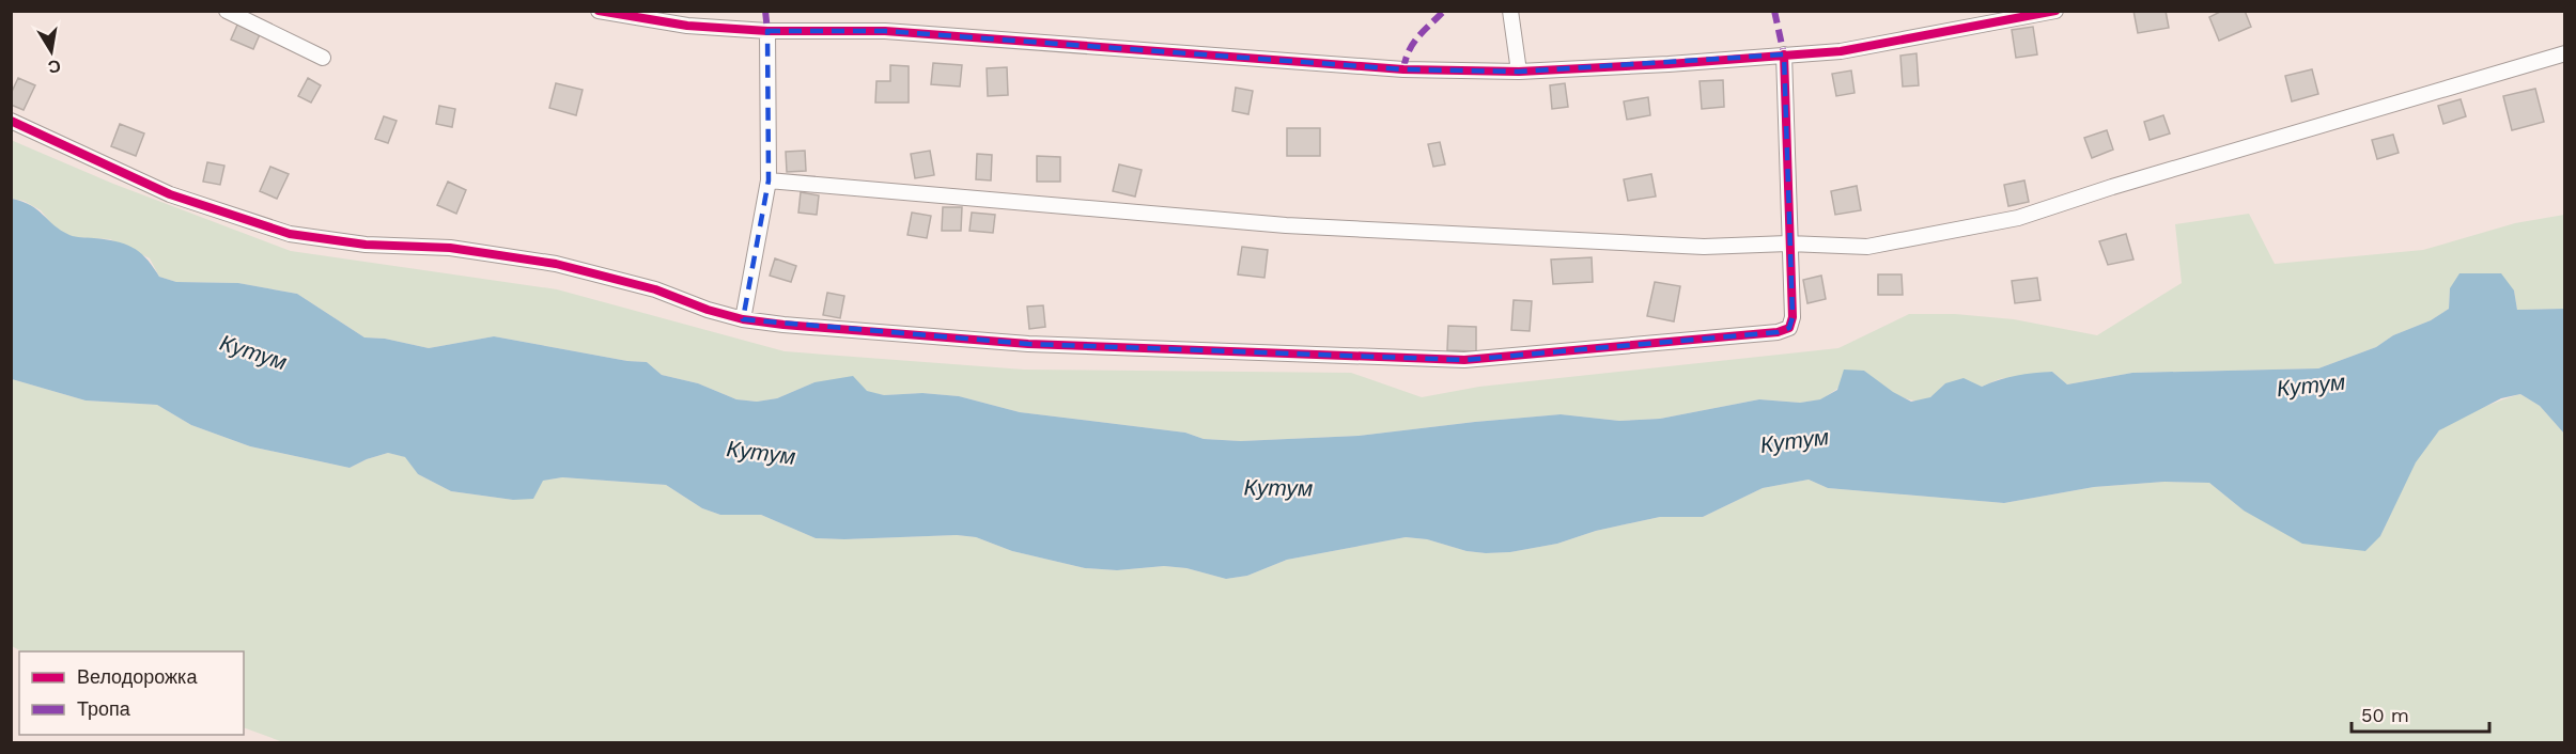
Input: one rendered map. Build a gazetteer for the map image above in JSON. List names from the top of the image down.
{
  "water": ["Кутум"],
  "legend": ["Велодорожка", "Тропа"],
  "scale_bar": "50 m",
  "north": "bottom"
}
